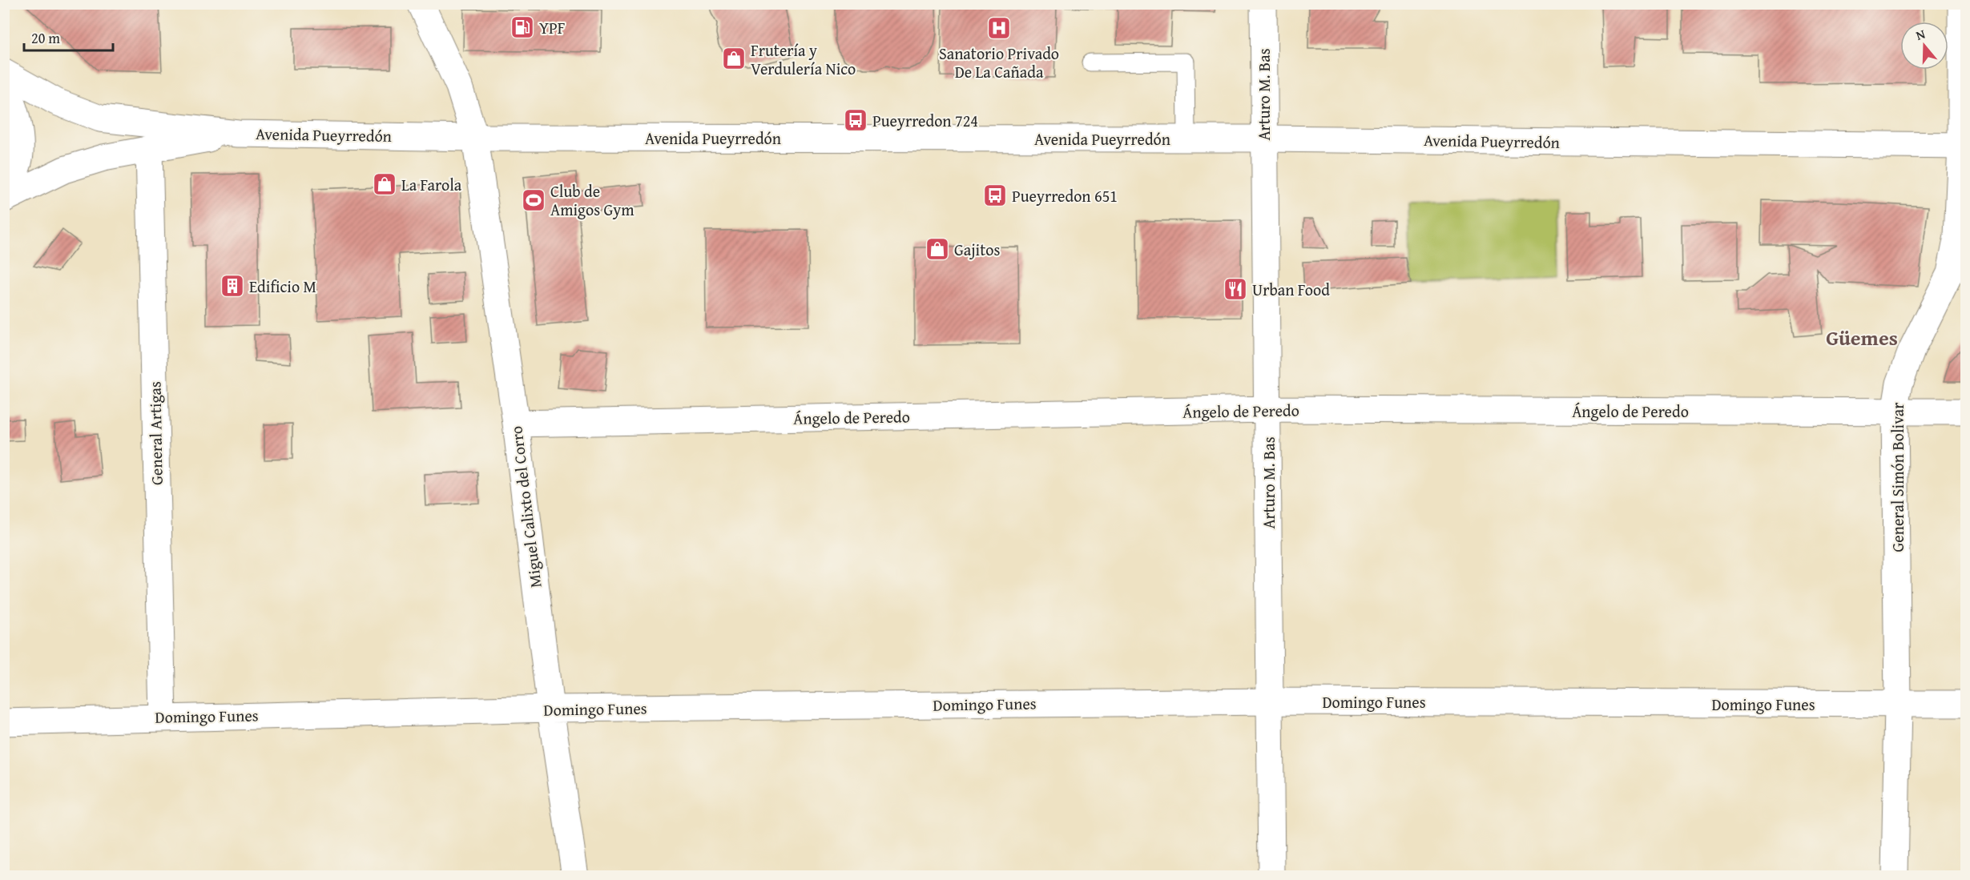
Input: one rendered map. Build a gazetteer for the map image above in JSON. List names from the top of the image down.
{
  "streets": {
    "street": [
      "Arturo M. Bas",
      "Avenida Pueyrredón",
      "Ángelo de Peredo",
      "General Artigas",
      "General Simón Bolivar",
      "Miguel Calixto del Corro",
      "Domingo Funes"
    ]
  },
  "crossings": [
    ["Arturo M. Bas", "Avenida Pueyrredón"],
    ["Arturo M. Bas", "Ángelo de Peredo"],
    ["Arturo M. Bas", "Domingo Funes"],
    ["Avenida Pueyrredón", "General Artigas"],
    ["Avenida Pueyrredón", "General Simón Bolivar"],
    ["Avenida Pueyrredón", "Miguel Calixto del Corro"],
    ["Ángelo de Peredo", "General Simón Bolivar"],
    ["Ángelo de Peredo", "Miguel Calixto del Corro"],
    ["General Artigas", "Domingo Funes"],
    ["General Simón Bolivar", "Domingo Funes"],
    ["Miguel Calixto del Corro", "Domingo Funes"]
  ],
  "districts": ["Güemes"],
  "places": {
    "fuel station": ["YPF"],
    "hospital": ["Sanatorio Privado De La Cañada"],
    "shop": ["Frutería y Verdulería Nico", "La Farola", "Gajitos"],
    "bus stop": ["Pueyrredon 724", "Pueyrredon 651"],
    "sports": ["Club de Amigos Gym"],
    "building": ["Edificio M"],
    "restaurant": ["Urban Food"]
  },
  "scale_bar": "20 m",
  "north": "top"
}
